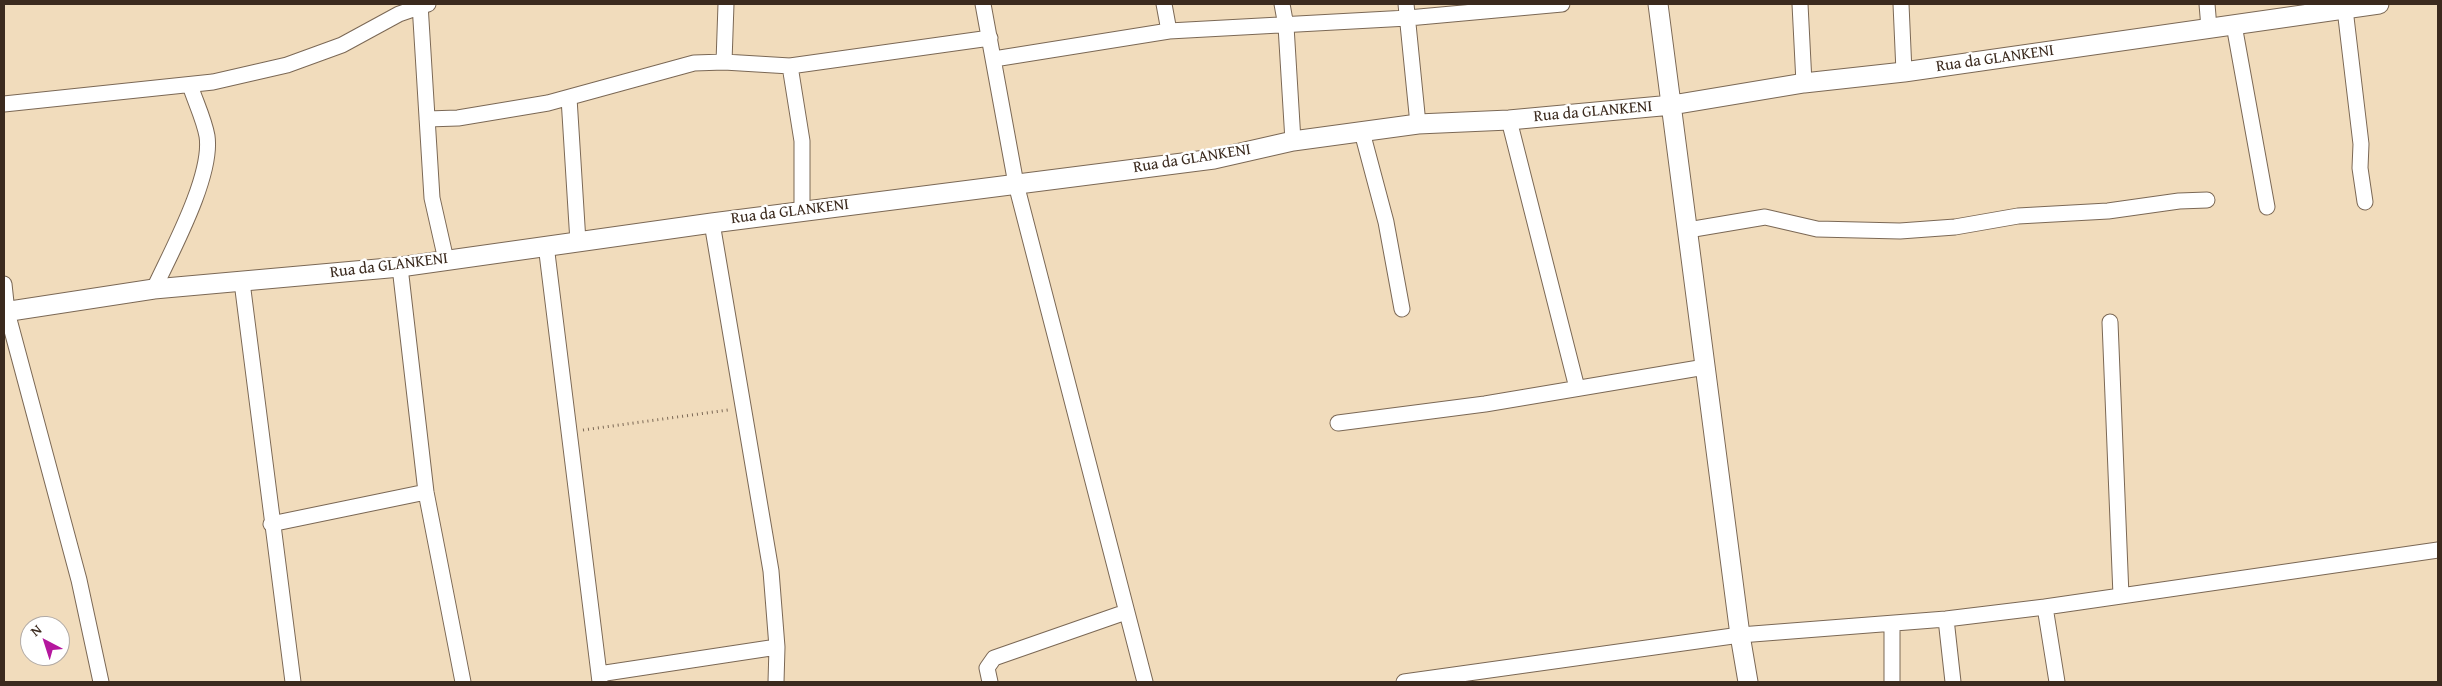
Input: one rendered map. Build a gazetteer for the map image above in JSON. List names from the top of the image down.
{
  "streets": {
    "street": ["Rua da GLANKENI"]
  },
  "north": "top left"
}
